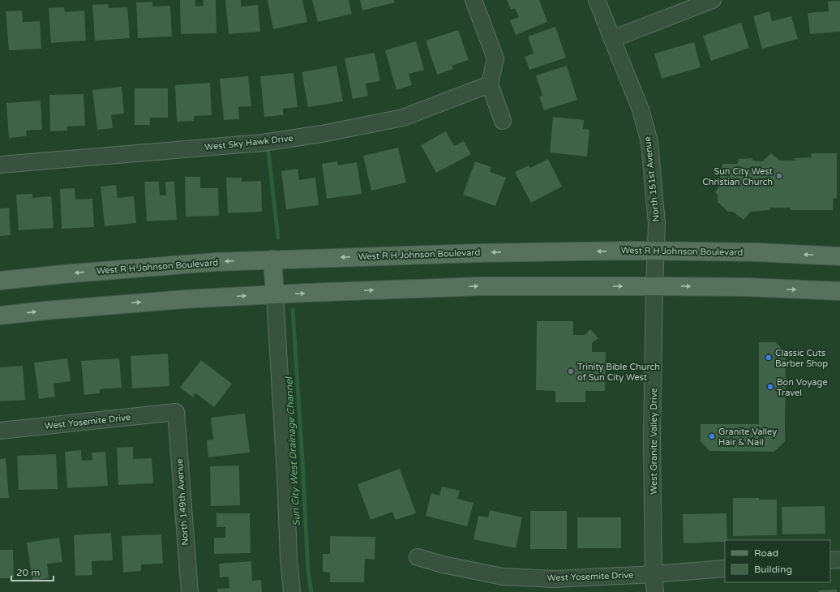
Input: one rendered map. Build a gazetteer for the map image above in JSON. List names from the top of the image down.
{
  "streets": {
    "main road": ["West R H Johnson Boulevard"],
    "street": [
      "West Sky Hawk Drive",
      "North 151st Avenue",
      "West Yosemite Drive",
      "West Granite Valley Drive",
      "North 149th Avenue"
    ]
  },
  "crossings": [
    ["North 151st Avenue", "West R H Johnson Boulevard"],
    ["North 151st Avenue", "West Granite Valley Drive"],
    ["West Yosemite Drive", "West Granite Valley Drive"],
    ["West Yosemite Drive", "North 149th Avenue"]
  ],
  "water": ["Sun City West Drainage Channel"],
  "places": [
    "Sun City West Christian Church",
    "Classic Cuts Barber Shop",
    "Trinity Bible Church of Sun City West",
    "Bon Voyage Travel",
    "Granite Valley Hair & Nail"
  ],
  "legend": ["Road", "Building"],
  "scale_bar": "20 m"
}
